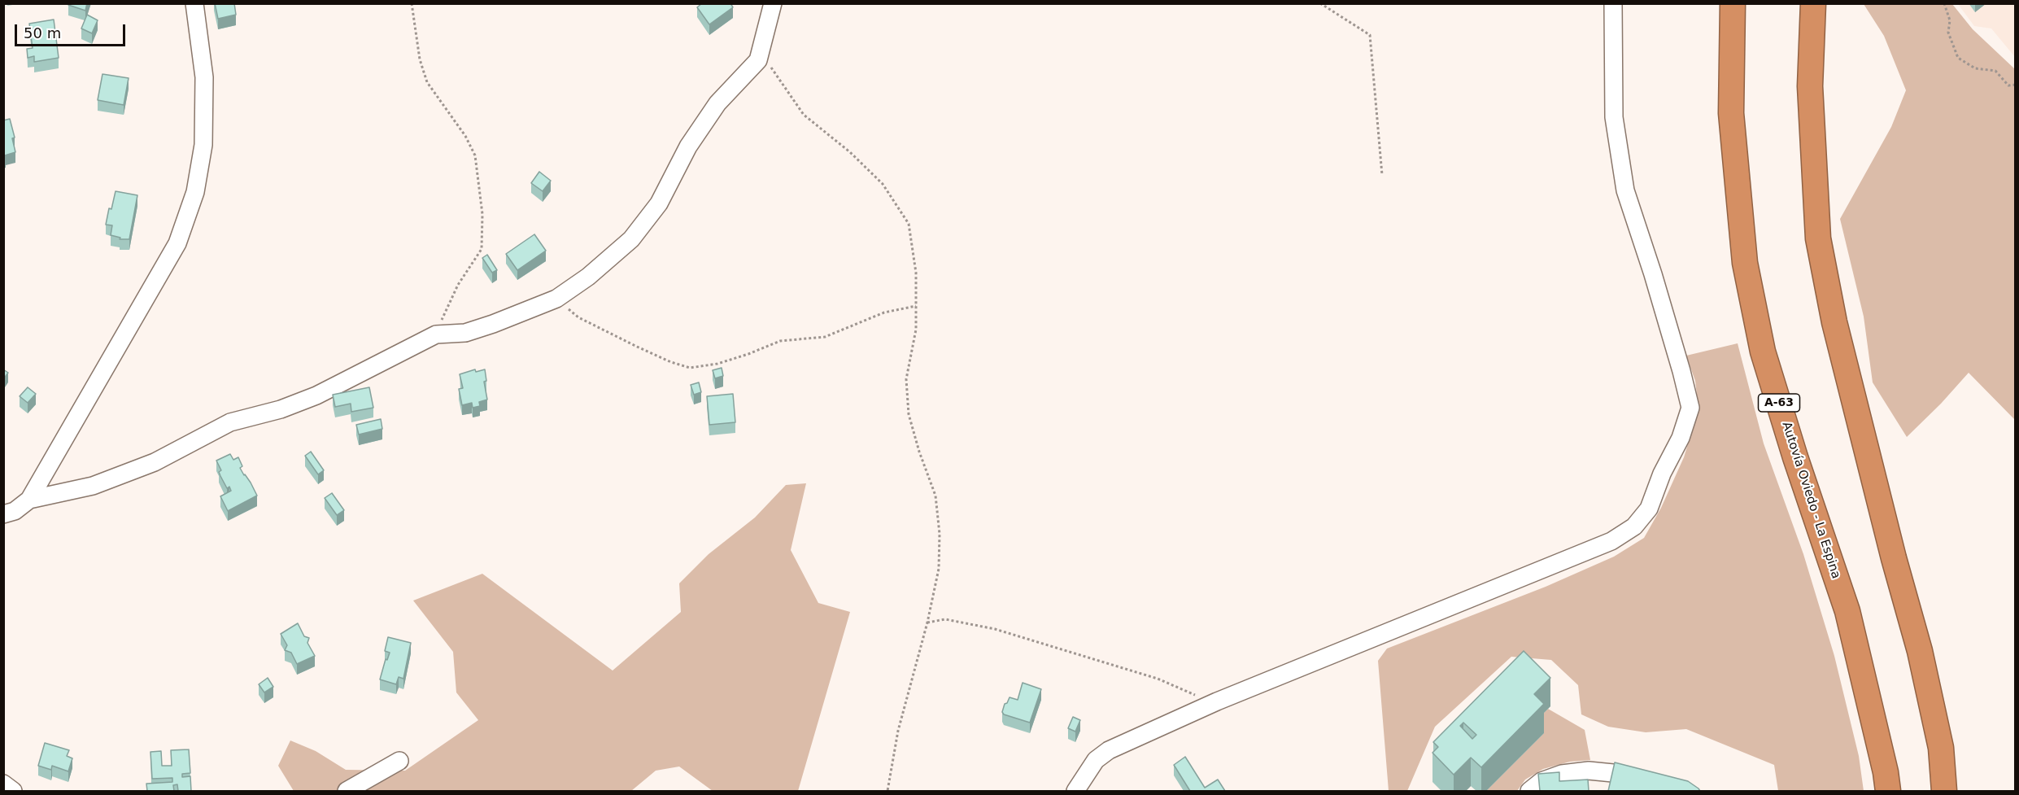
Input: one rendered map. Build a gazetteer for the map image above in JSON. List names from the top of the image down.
{
  "streets": {
    "highway": ["A-63", "Autovía Oviedo - La Espina"]
  },
  "scale_bar": "50 m"
}
